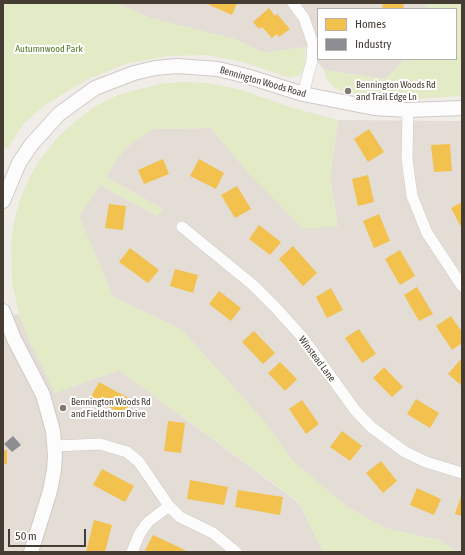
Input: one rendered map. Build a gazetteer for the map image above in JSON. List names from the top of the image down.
{
  "streets": {
    "street": ["Bennington Woods Road", "Winstead Lane"]
  },
  "parks": ["Autumnwood Park"],
  "places": ["Bennington Woods Rd and Trail Edge Ln", "Bennington Woods Rd and Fieldthorn Drive"],
  "legend": ["Homes", "Industry"],
  "scale_bar": "50 m"
}
